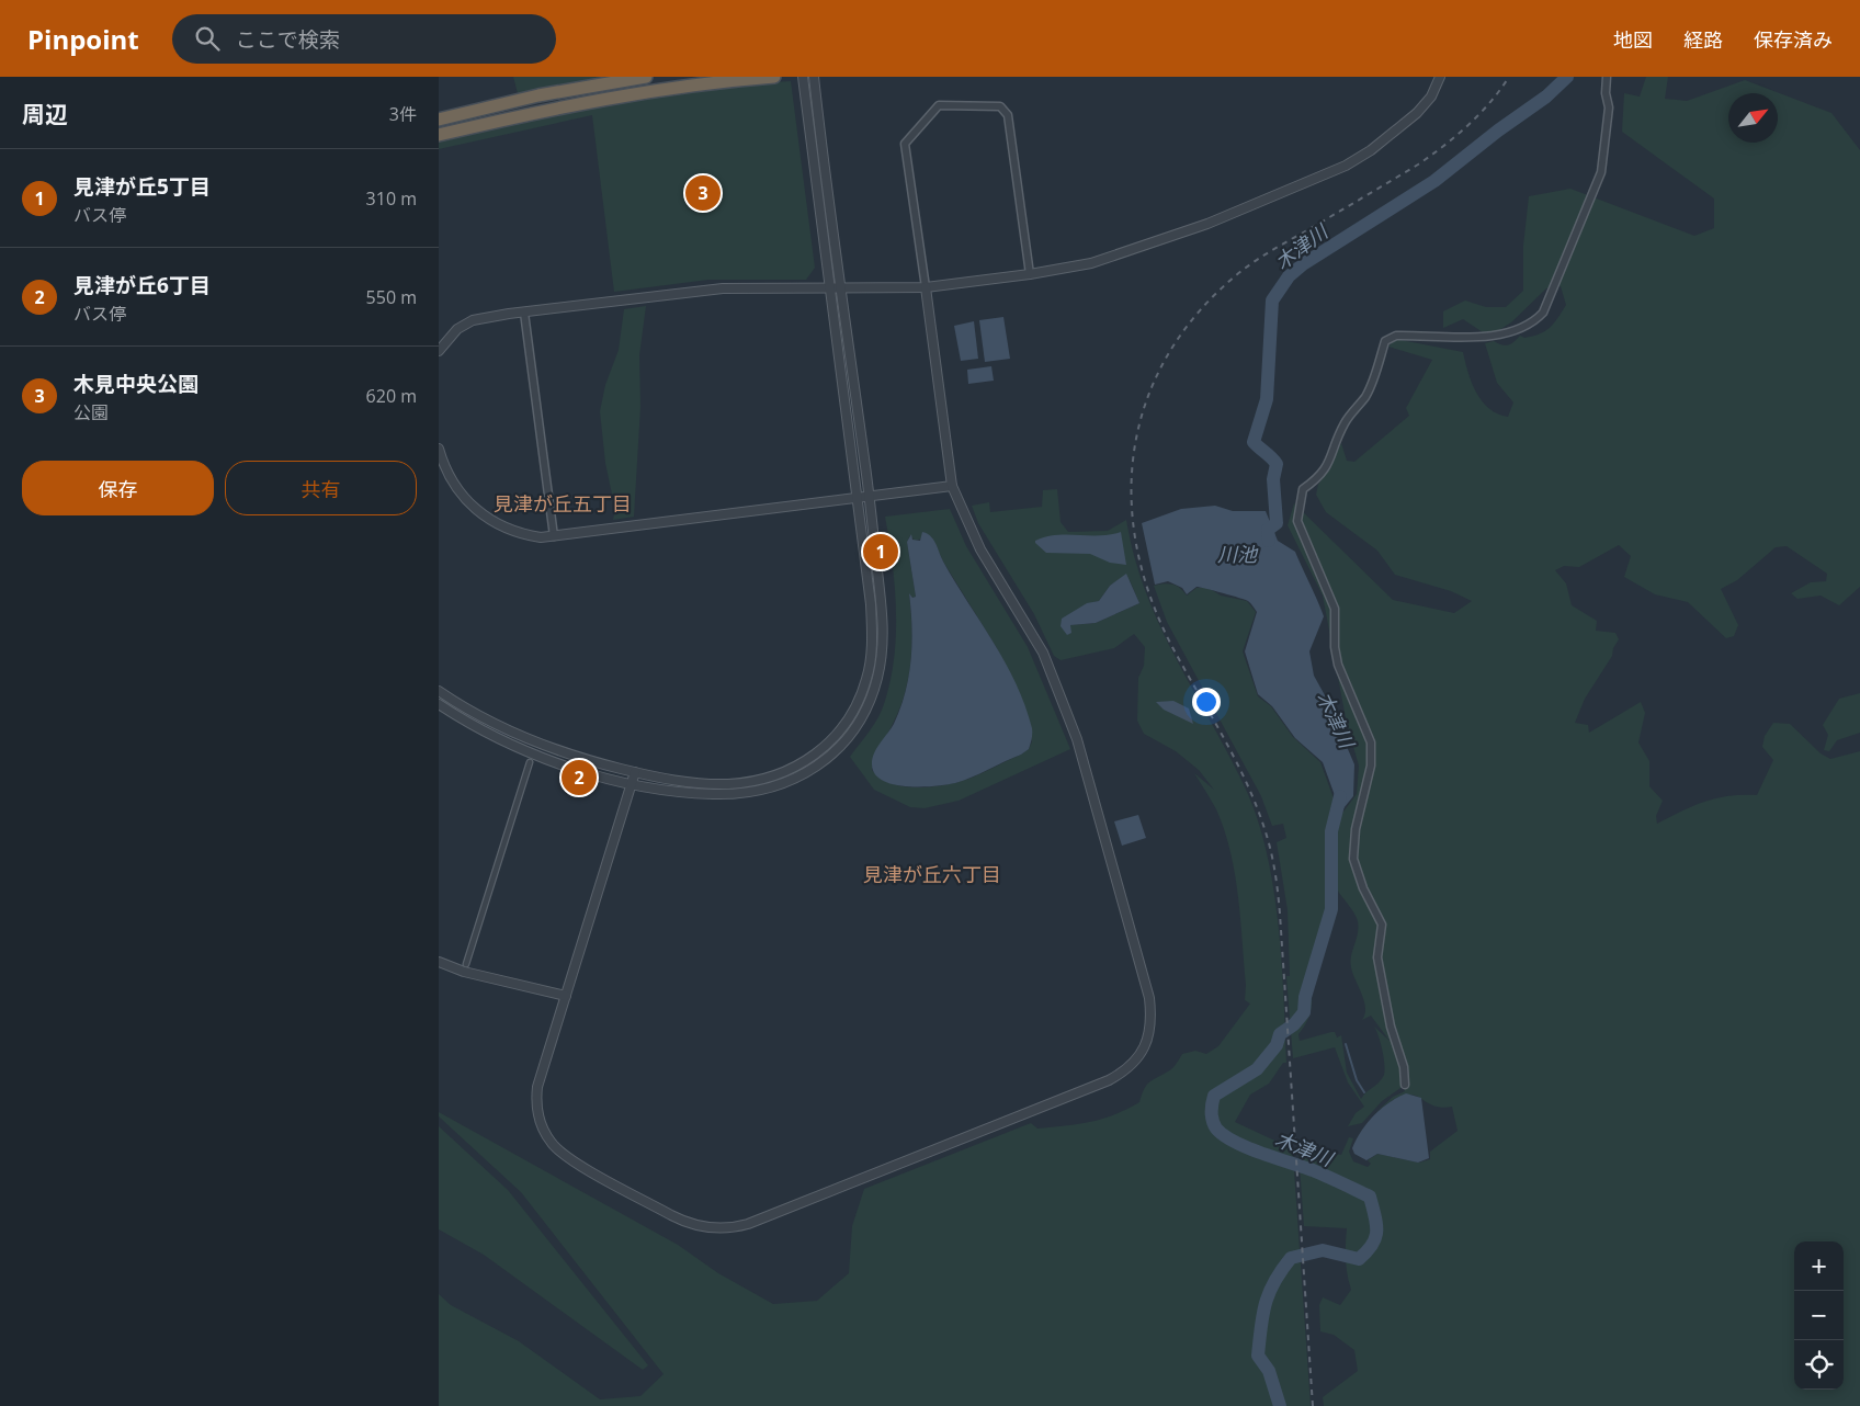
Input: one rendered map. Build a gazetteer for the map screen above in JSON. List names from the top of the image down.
{
  "districts": ["見津が丘五丁目", "見津が丘六丁目"],
  "water": ["木津川", "川池"],
  "north": "top right",
  "page": {
    "header": "Pinpoint",
    "search": "ここで検索",
    "nav": ["地図", "経路", "保存済み"],
    "heading": ["周辺", "3件"],
    "list": [
      {
        "mark": "1",
        "name": "見津が丘5丁目",
        "note": "バス停",
        "value": "310 m"
      },
      {
        "mark": "2",
        "name": "見津が丘6丁目",
        "note": "バス停",
        "value": "550 m"
      },
      {
        "mark": "3",
        "name": "木見中央公園",
        "note": "公園",
        "value": "620 m"
      }
    ],
    "pins": ["3", "1", "2"],
    "buttons": ["保存", "共有"],
    "map_buttons": ["+", "−"]
  }
}
